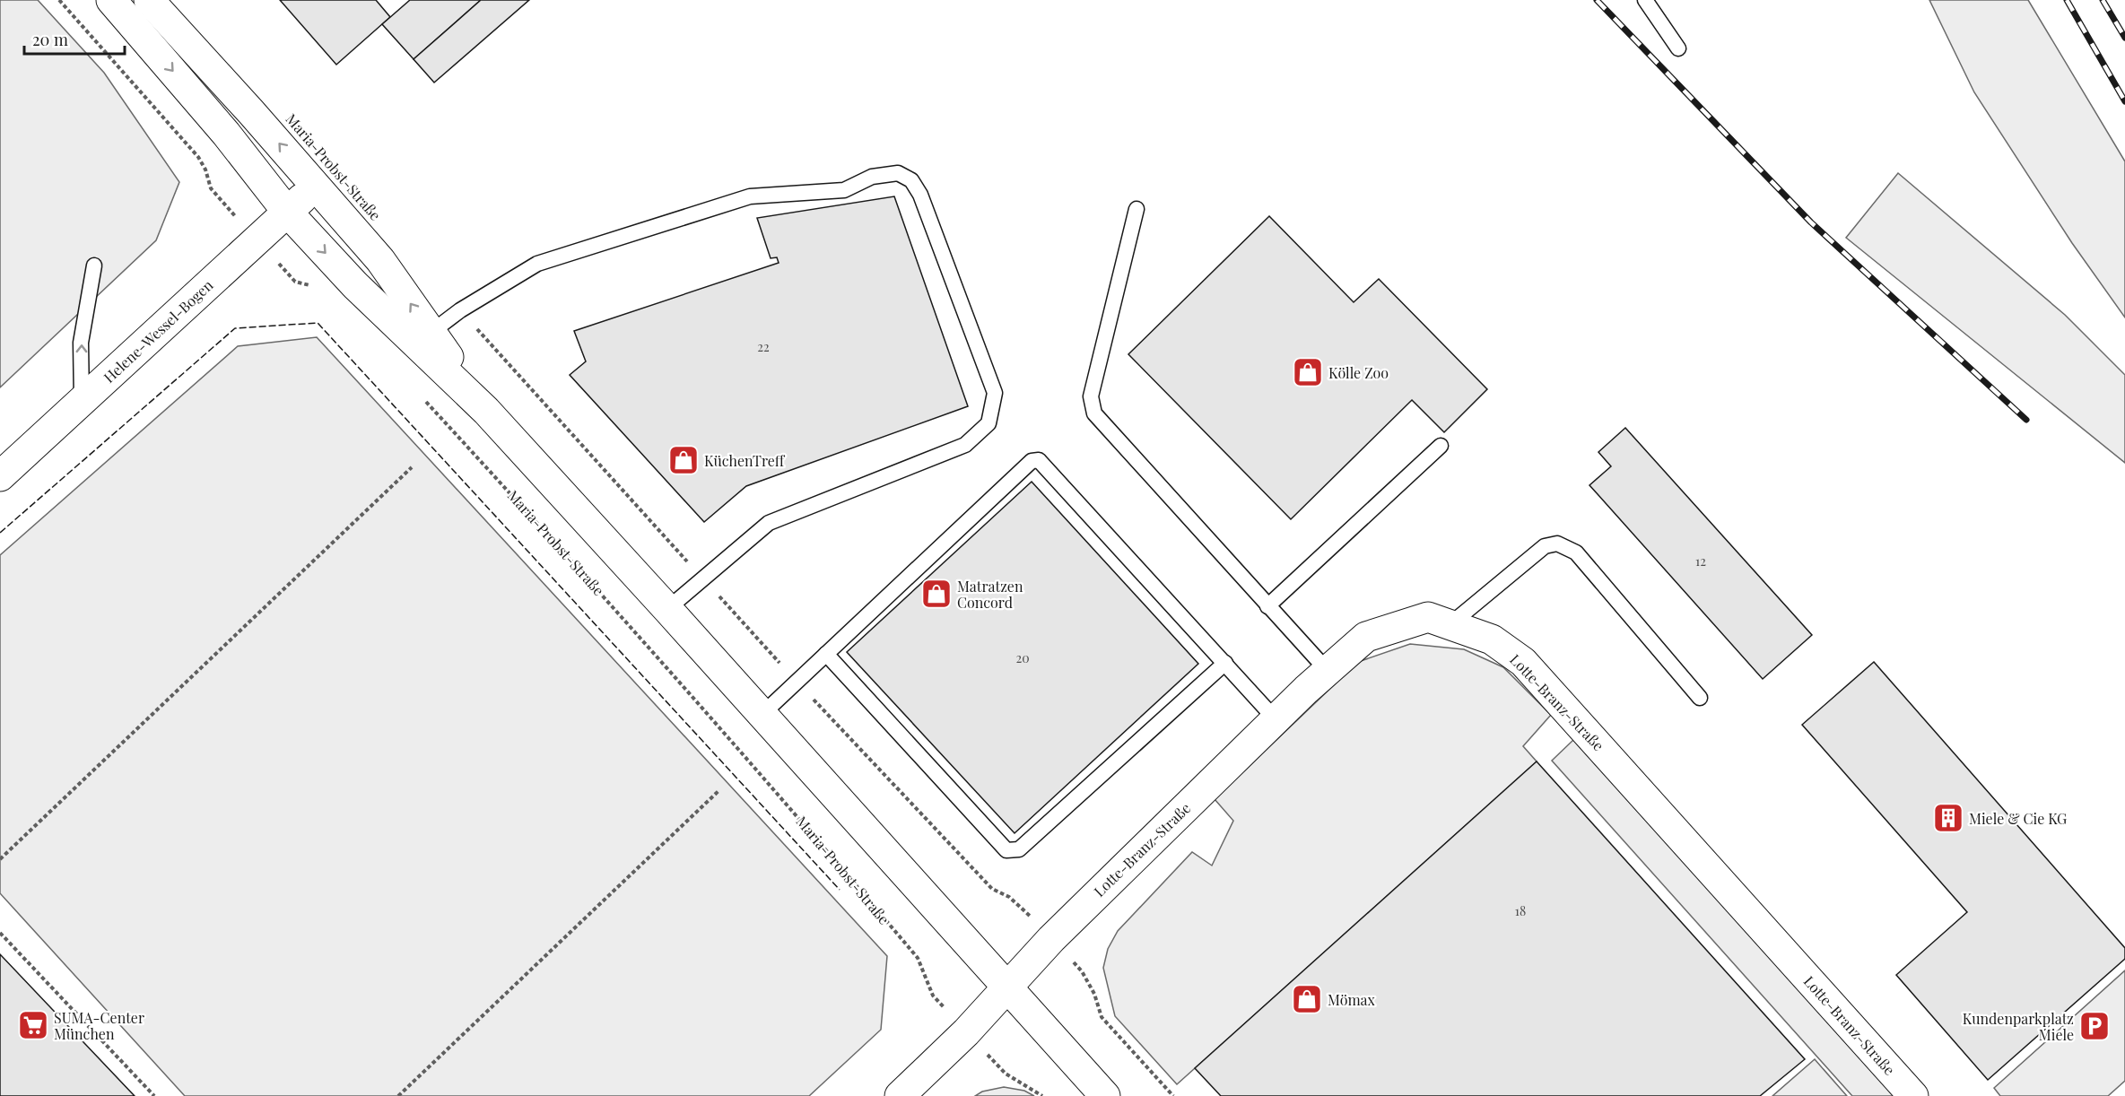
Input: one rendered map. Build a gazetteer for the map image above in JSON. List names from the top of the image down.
{
  "streets": {
    "street": ["Maria-Probst-Straße", "Helene-Wessel-Bogen", "Lotte-Branz-Straße"]
  },
  "crossings": [
    ["Maria-Probst-Straße", "Helene-Wessel-Bogen"],
    ["Maria-Probst-Straße", "Lotte-Branz-Straße"]
  ],
  "places": {
    "shop": [
      "Kölle Zoo",
      "KüchenTreff",
      "Matratzen Concord",
      "Mömax"
    ],
    "building": ["Miele & Cie KG"],
    "supermarket": ["SUMA-Center München"],
    "parking": ["Kundenparkplatz Miele"]
  },
  "house_numbers": [
    "22",
    "12",
    "20",
    "18"
  ],
  "scale_bar": "20 m"
}
